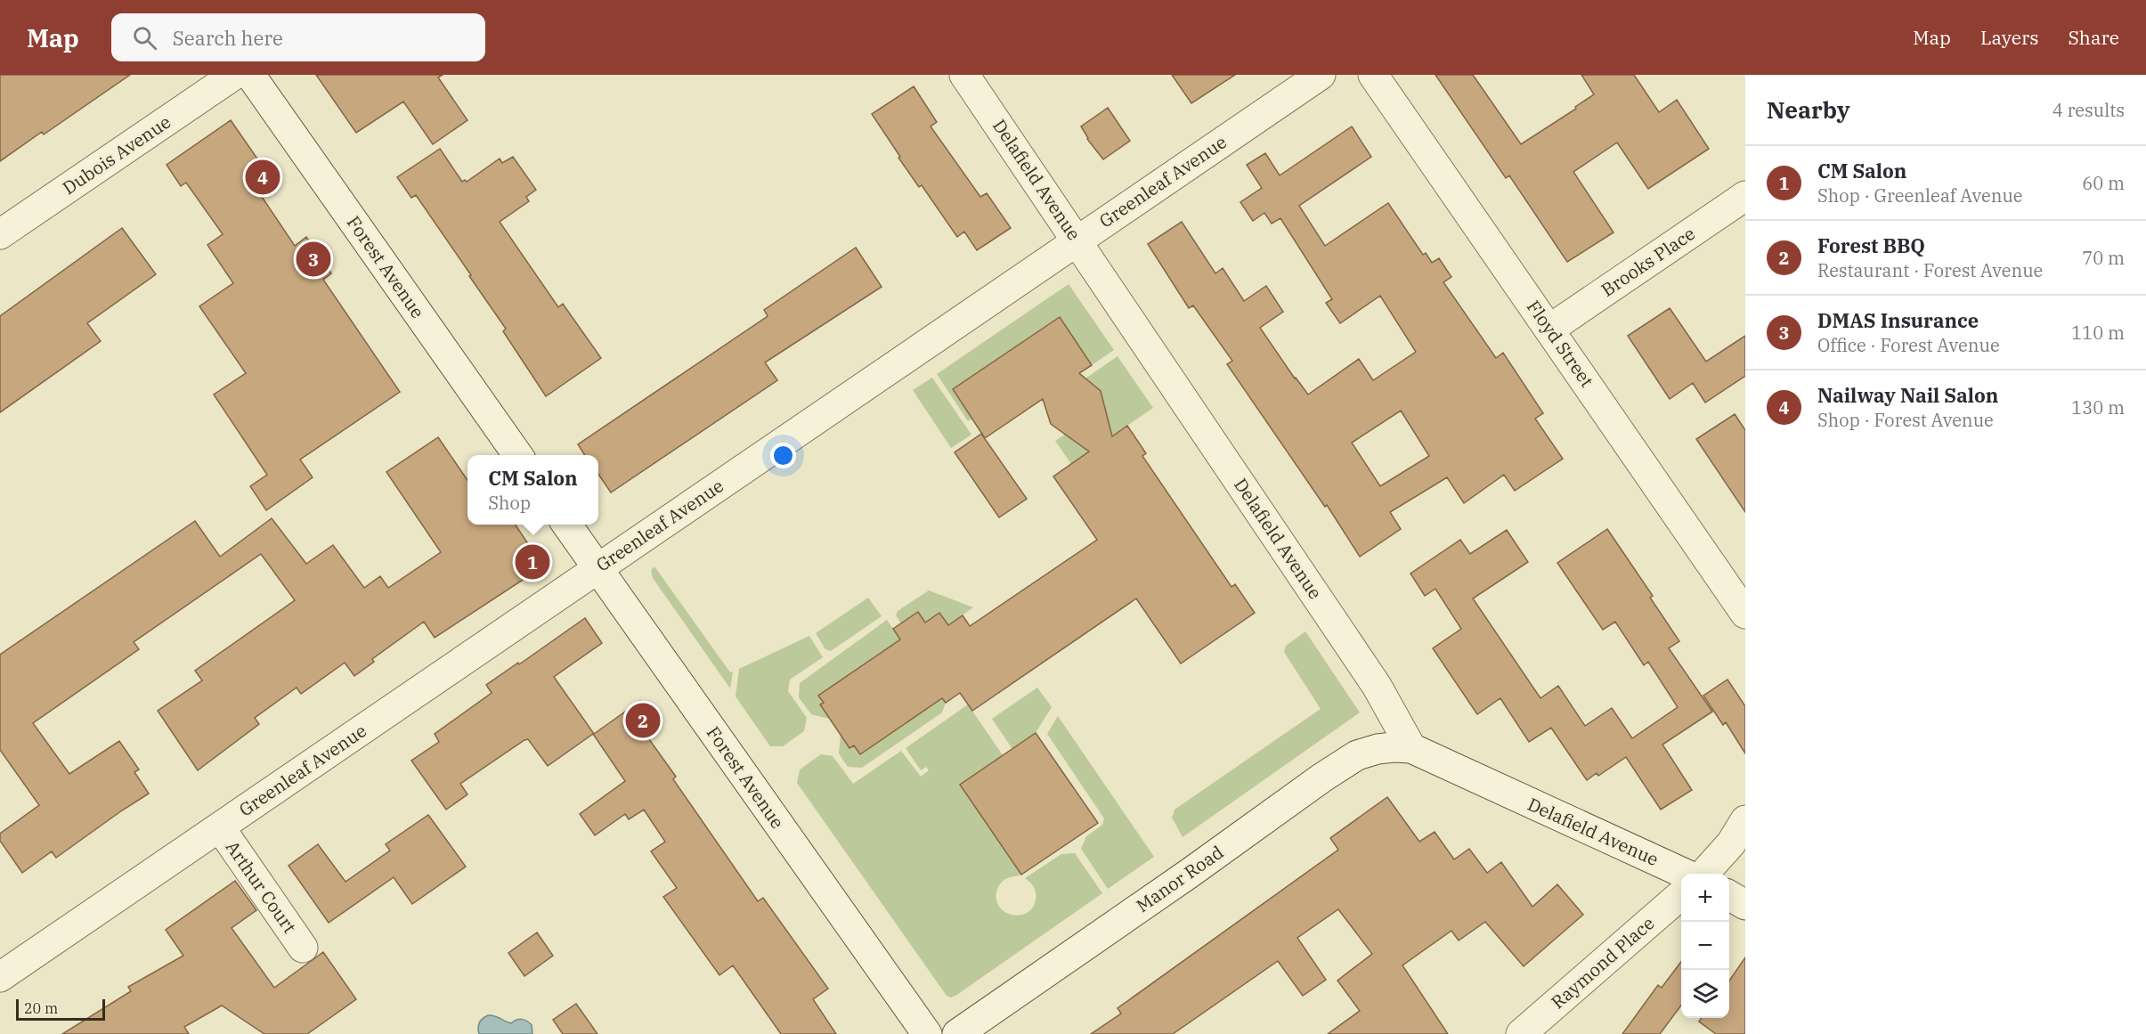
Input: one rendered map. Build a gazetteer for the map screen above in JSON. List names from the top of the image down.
{
  "streets": {
    "street": [
      "Dubois Avenue",
      "Delafield Avenue",
      "Greenleaf Avenue",
      "Brooks Place",
      "Forest Avenue",
      "Floyd Street",
      "Manor Road",
      "Arthur Court",
      "Raymond Place"
    ]
  },
  "crossings": [
    ["Delafield Avenue", "Greenleaf Avenue"],
    ["Delafield Avenue", "Manor Road"],
    ["Greenleaf Avenue", "Forest Avenue"],
    ["Greenleaf Avenue", "Arthur Court"],
    ["Brooks Place", "Floyd Street"]
  ],
  "scale_bar": "20 m",
  "page": {
    "header": "Map",
    "search": "Search here",
    "nav": ["Map", "Layers", "Share"],
    "heading": ["Nearby", "4 results"],
    "list": [
      {
        "mark": "1",
        "name": "CM Salon",
        "note": "Shop · Greenleaf Avenue",
        "value": "60 m"
      },
      {
        "mark": "2",
        "name": "Forest BBQ",
        "note": "Restaurant · Forest Avenue",
        "value": "70 m"
      },
      {
        "mark": "3",
        "name": "DMAS Insurance",
        "note": "Office · Forest Avenue",
        "value": "110 m"
      },
      {
        "mark": "4",
        "name": "Nailway Nail Salon",
        "note": "Shop · Forest Avenue",
        "value": "130 m"
      }
    ],
    "pins": [
      "4",
      "3",
      "1",
      "2"
    ],
    "popup": ["CM Salon", "Shop"],
    "map_buttons": ["+", "−"],
    "scale": "20 m"
  }
}
